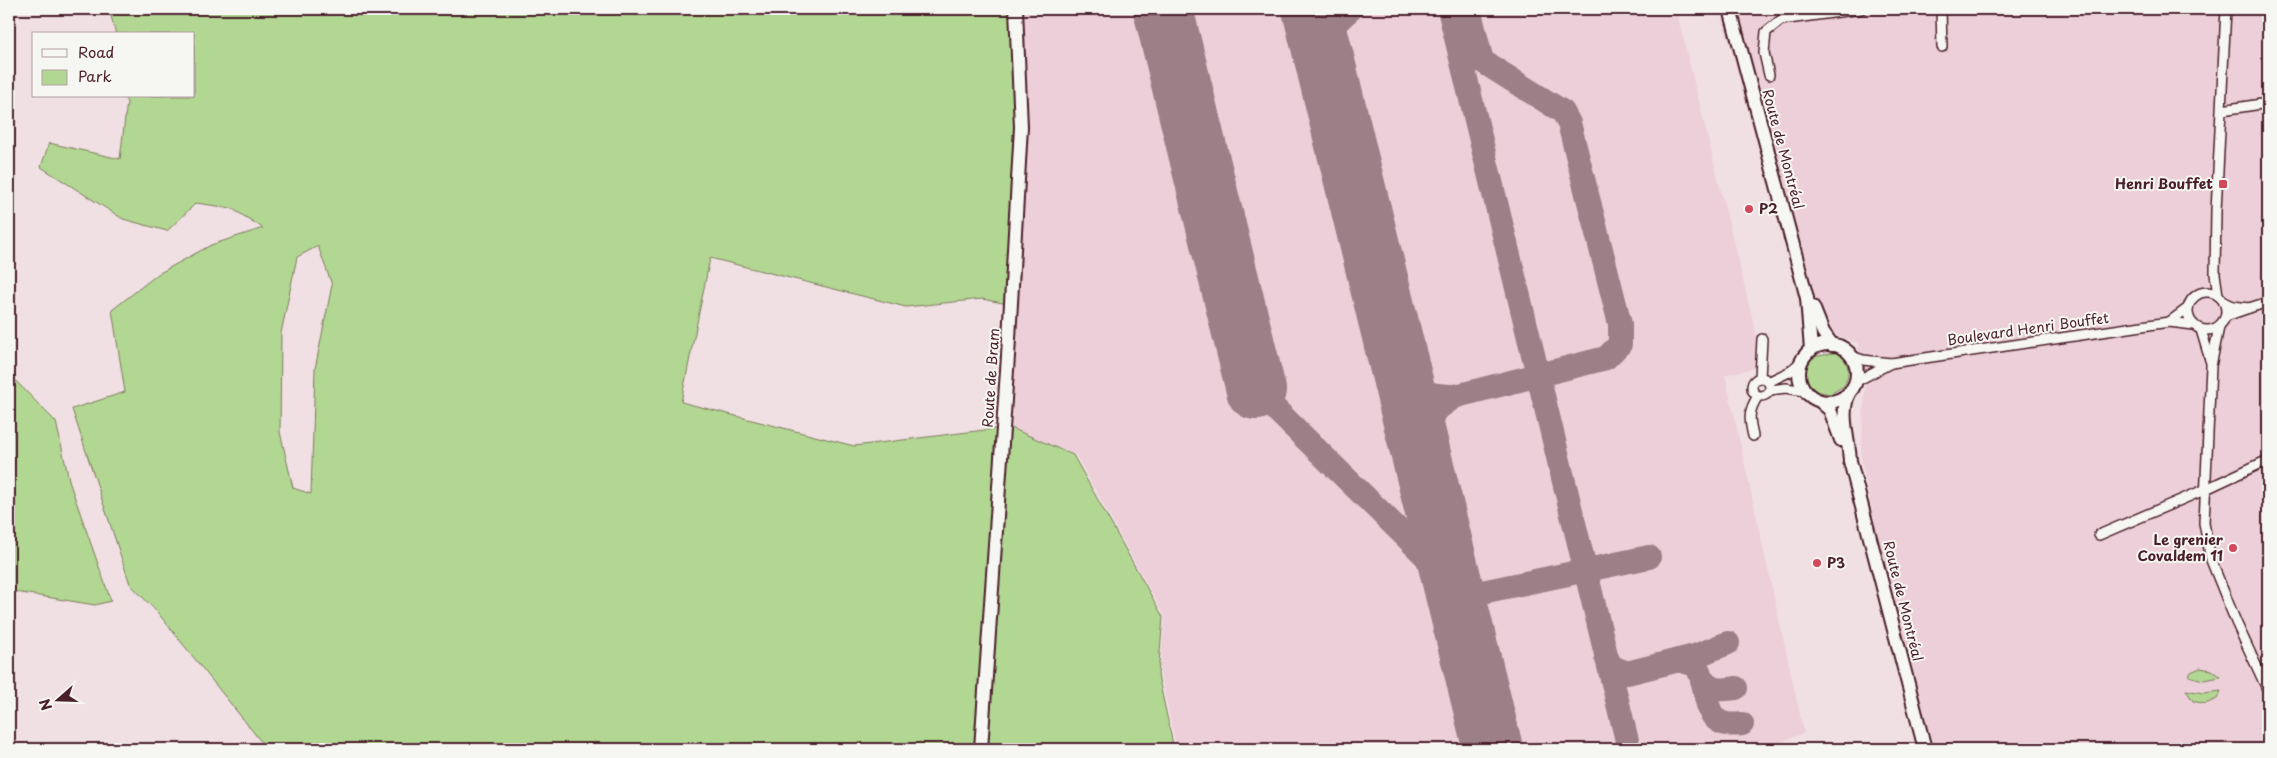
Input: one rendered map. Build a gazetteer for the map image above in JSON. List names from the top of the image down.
{
  "streets": {
    "main road": ["Route de Montréal", "Route de Bram"],
    "street": ["Boulevard Henri Bouffet"]
  },
  "crossings": [
    ["Route de Montréal", "Boulevard Henri Bouffet"]
  ],
  "places": {
    "transit": ["Henri Bouffet"],
    "other": ["P2", "Le grenier Covaldem 11", "P3"]
  },
  "legend": ["Road", "Park"],
  "north": "left"
}
